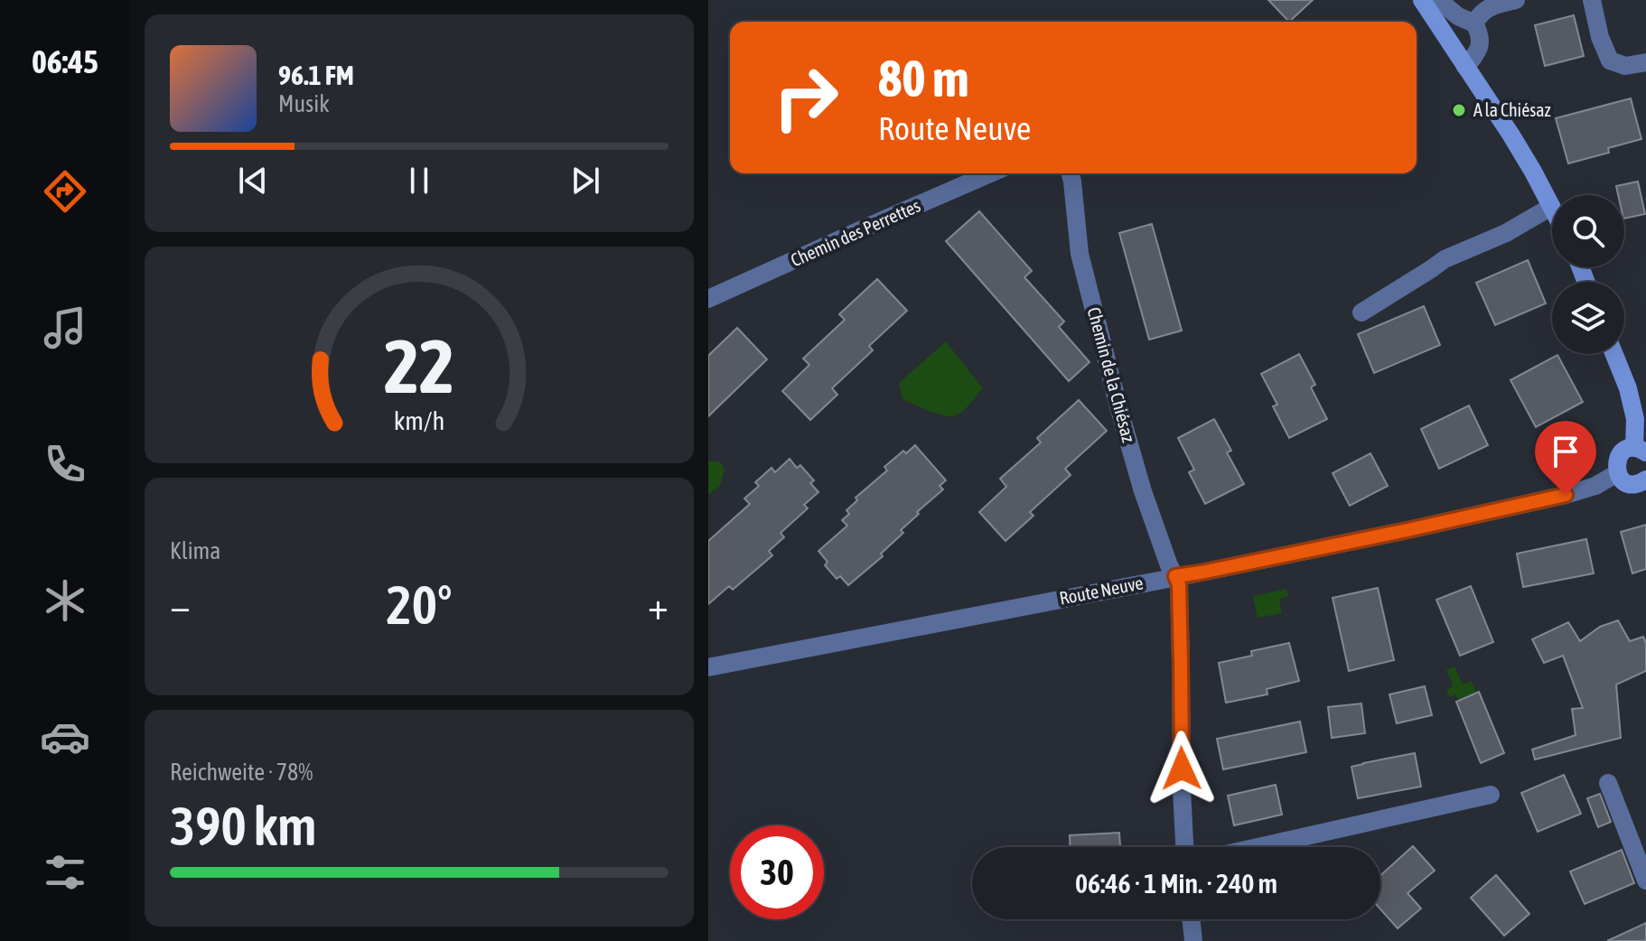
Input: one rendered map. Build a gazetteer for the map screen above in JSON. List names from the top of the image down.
{
  "streets": {
    "street": ["Chemin des Perrettes", "Chemin de la Chiésaz", "Route Neuve"]
  },
  "crossings": [
    ["Chemin de la Chiésaz", "Route Neuve"]
  ],
  "places": ["A la Chiésaz"],
  "page": {
    "tabs": "06:45",
    "turn": ["80 m", "Route Neuve"],
    "song": ["96.1 FM", "Musik"],
    "tile": [
      "Klima",
      ["Reichweite · 78%", "390 km"]
    ],
    "heat": ["−", "20°", "+"],
    "limit": "30",
    "trip": "06:46 · 1 Min. · 240 m",
    "gauge": ["22", "km/h"]
  }
}
